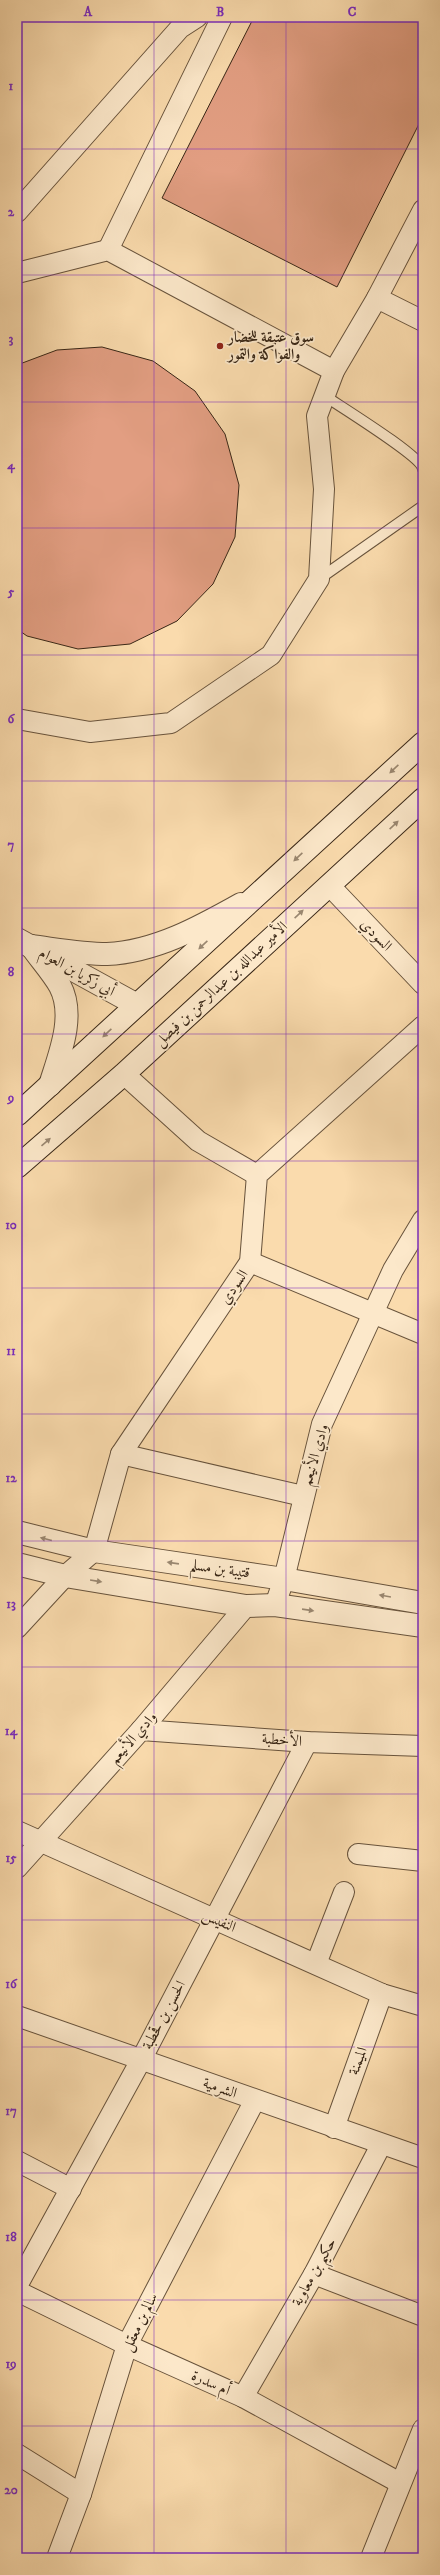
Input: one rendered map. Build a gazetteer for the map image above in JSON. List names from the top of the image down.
{
  "streets": {
    "street": [
      "السودي",
      "أبي زكريا بن العوام",
      "الأمير عبدالله بن عبدالرحمن بن فيصل",
      "وادي الأنيعم",
      "قتيبة بن مسلم",
      "الأخطبة",
      "النفيس",
      "الحسن بن قحطبة",
      "الميمنة",
      "الشرمية",
      "حكيم بن معاوية",
      "سالم بن معقل",
      "أم سدرة"
    ]
  },
  "crossings": [
    ["السودي", "الأمير عبدالله بن عبدالرحمن بن فيصل"],
    ["السودي", "قتيبة بن مسلم"],
    ["وادي الأنيعم", "قتيبة بن مسلم"],
    ["وادي الأنيعم", "الأخطبة"],
    ["وادي الأنيعم", "النفيس"],
    ["الأخطبة", "الحسن بن قحطبة"],
    ["النفيس", "الحسن بن قحطبة"],
    ["النفيس", "الميمنة"],
    ["الحسن بن قحطبة", "الشرمية"],
    ["الميمنة", "الشرمية"],
    ["الشرمية", "حكيم بن معاوية"],
    ["الشرمية", "سالم بن معقل"],
    ["حكيم بن معاوية", "أم سدرة"],
    ["سالم بن معقل", "أم سدرة"]
  ],
  "places": ["سوق عتيقة للخضار والفواكة والتمور"],
  "grid": {
    "columns": ["A", "B", "C"],
    "rows": [
      "1",
      "2",
      "3",
      "4",
      "5",
      "6",
      "7",
      "8",
      "9",
      "10",
      "11",
      "12",
      "13",
      "14",
      "15",
      "16",
      "17",
      "18",
      "19",
      "20"
    ]
  }
}
